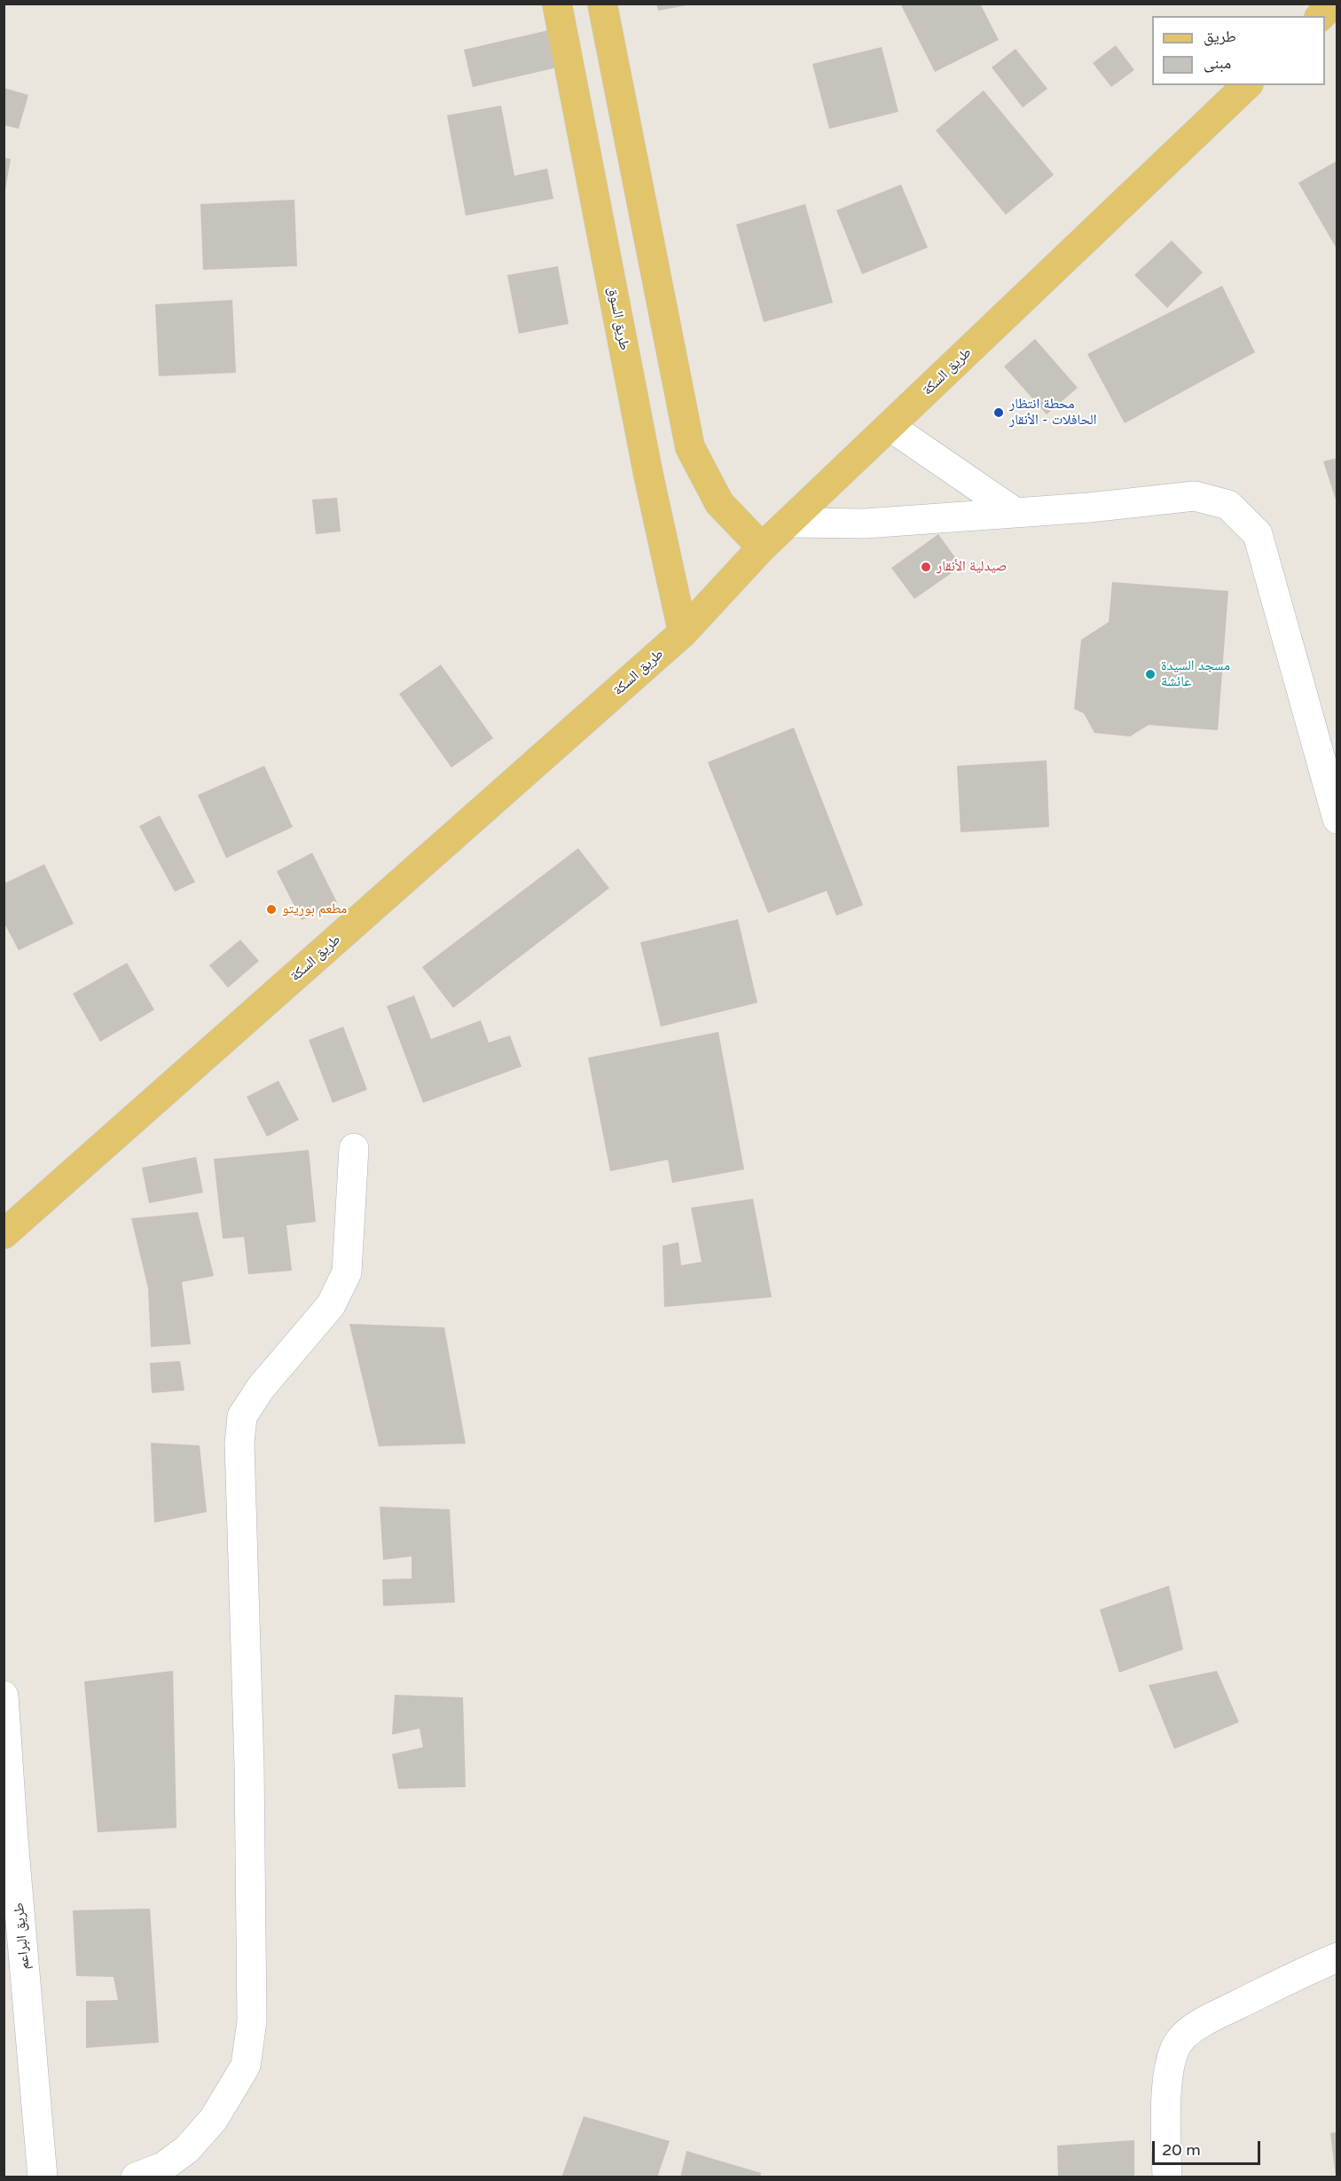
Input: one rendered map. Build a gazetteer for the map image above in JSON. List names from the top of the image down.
{
  "streets": {
    "main road": ["طريق السوق", "طريق السكة"],
    "street": ["طريق البراعم"]
  },
  "crossings": [
    ["طريق السوق", "طريق السكة"]
  ],
  "places": [
    "محطة انتظار الحافلات - الأنقار",
    "صيدلية الأنقار",
    "مسجد السيدة عائشة",
    "مطعم بوريتو"
  ],
  "legend": ["طريق", "مبنى"],
  "scale_bar": "20 m"
}
